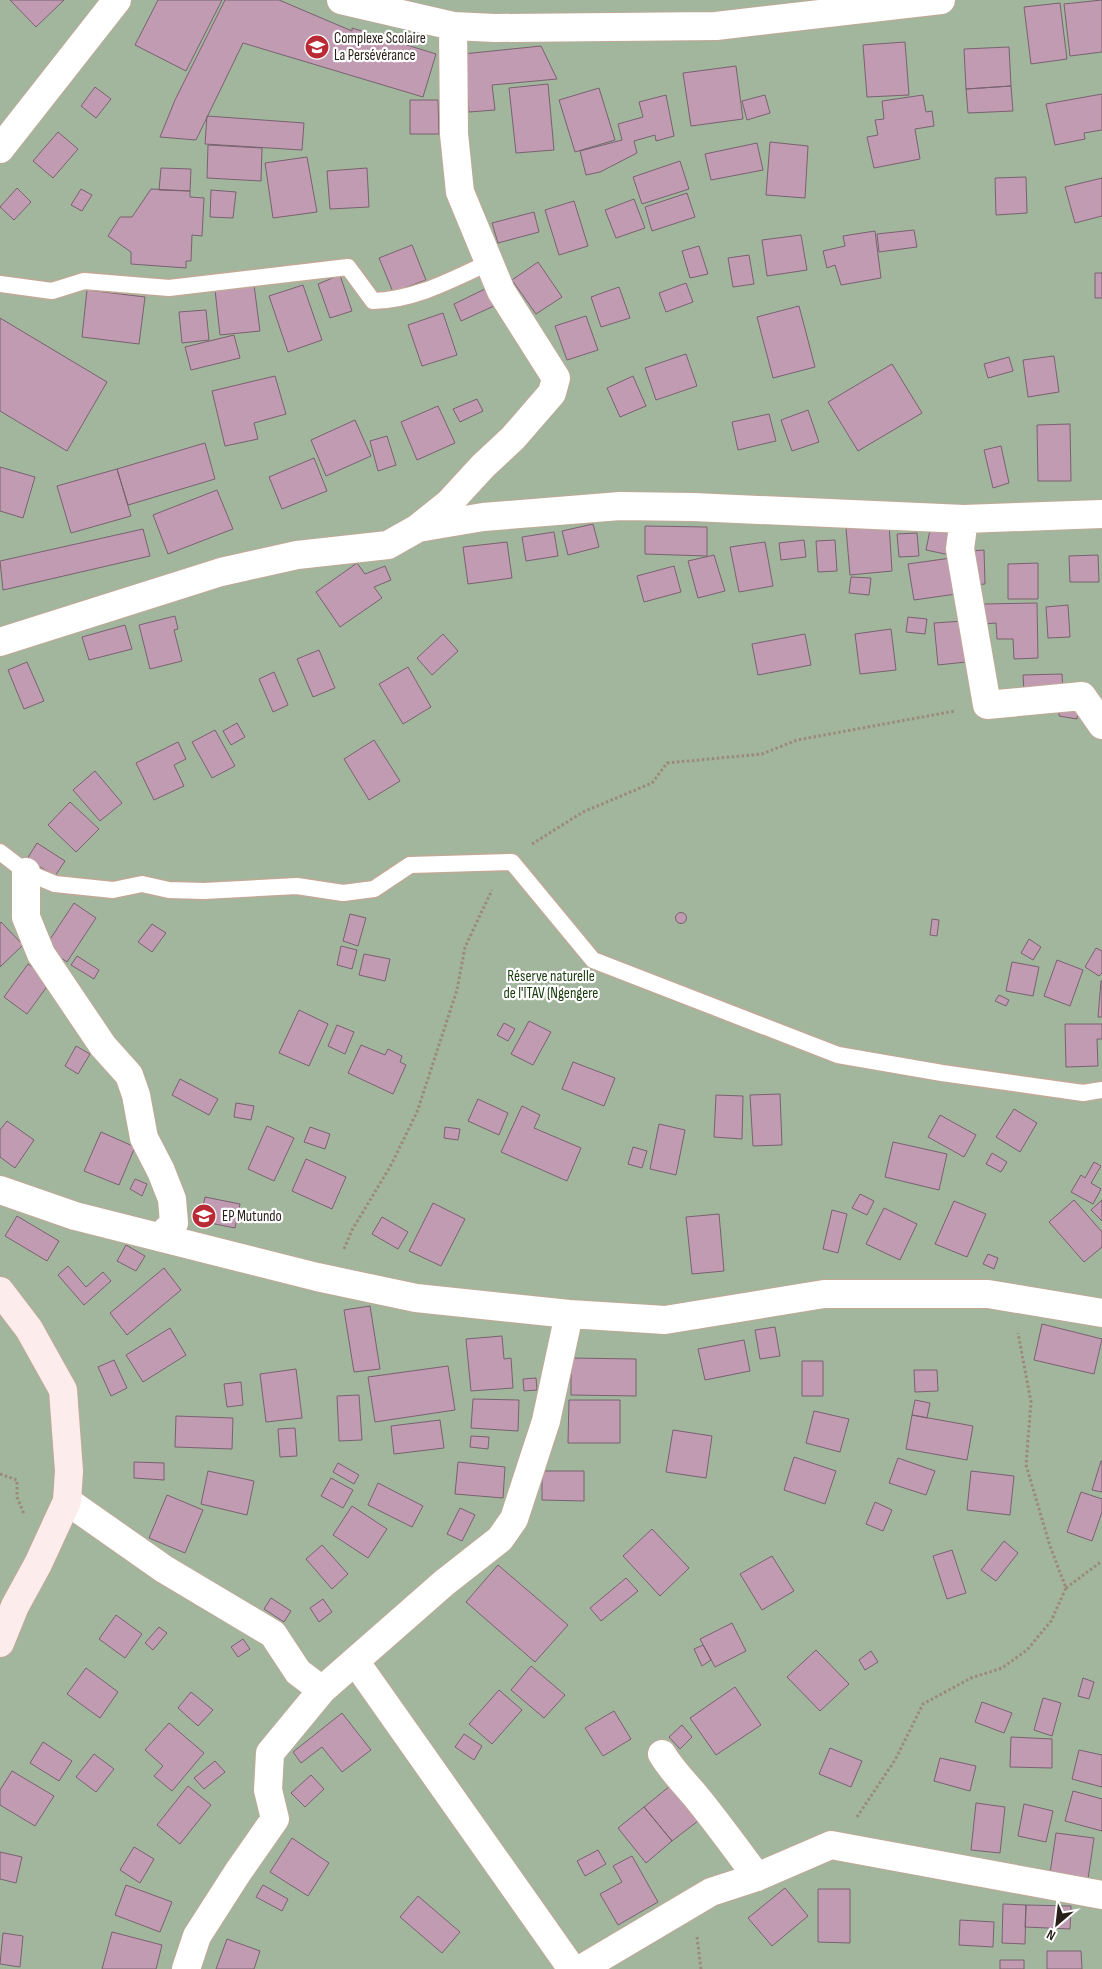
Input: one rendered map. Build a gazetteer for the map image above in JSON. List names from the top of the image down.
{
  "parks": ["Réserve naturelle de l'ITAV (Ngengere"],
  "places": {
    "school or university": ["Complexe Scolaire La Persévérance", "EP Mutundo"]
  },
  "north": "bottom left"
}
